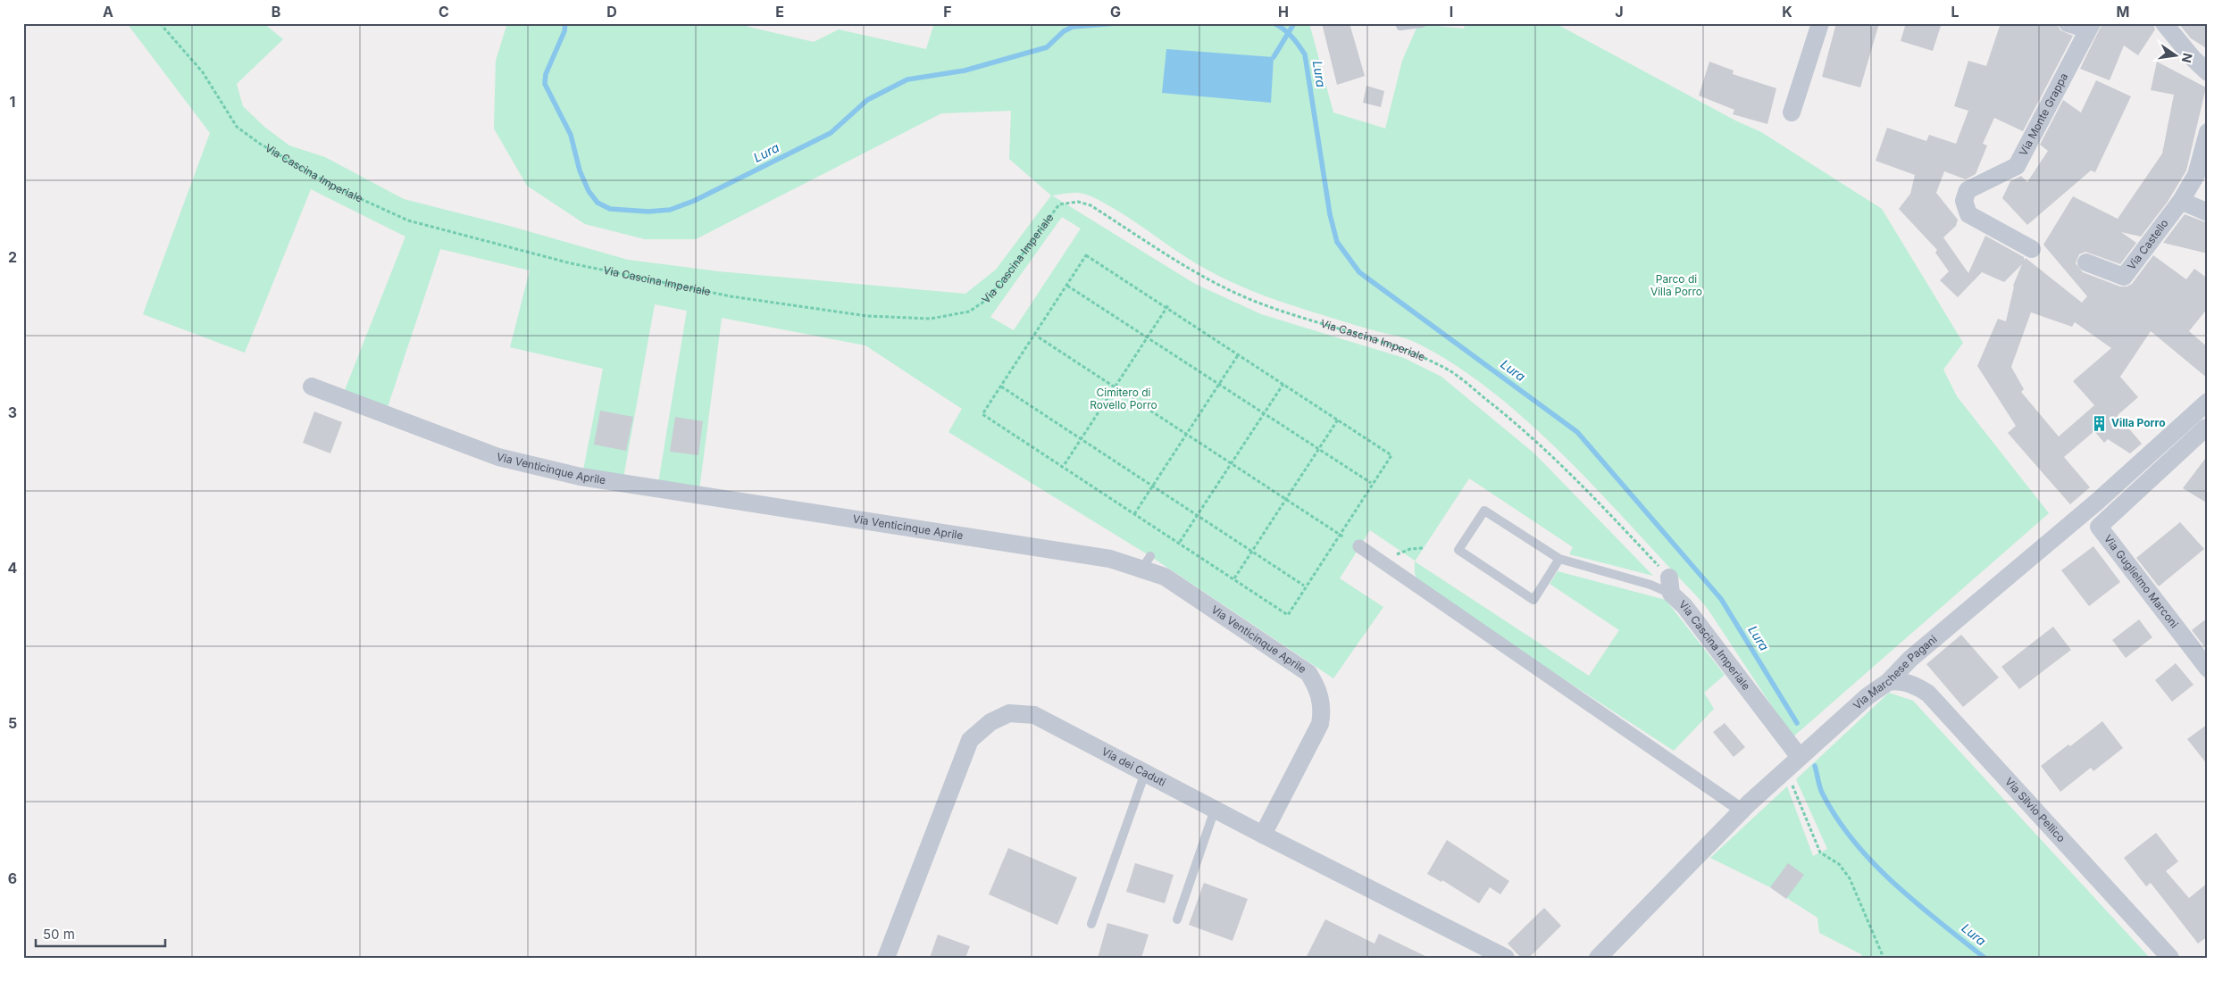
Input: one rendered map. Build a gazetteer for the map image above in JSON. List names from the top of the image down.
{
  "streets": {
    "street": [
      "Via Monte Grappa",
      "Via Cascina Imperiale",
      "Via Castello",
      "Via Venticinque Aprile",
      "Via Guglielmo Marconi",
      "Via Marchese Pagani",
      "Via dei Caduti",
      "Via Silvio Pellico"
    ]
  },
  "crossings": [
    ["Via Cascina Imperiale", "Via Marchese Pagani"],
    ["Via Venticinque Aprile", "Via dei Caduti"],
    ["Via Marchese Pagani", "Via Silvio Pellico"]
  ],
  "water": ["Lura"],
  "parks": ["Parco di Villa Porro", "Cimitero di Rovello Porro"],
  "places": {
    "building": ["Villa Porro"]
  },
  "scale_bar": "50 m",
  "north": "right",
  "grid": {
    "columns": [
      "A",
      "B",
      "C",
      "D",
      "E",
      "F",
      "G",
      "H",
      "I",
      "J",
      "K",
      "L",
      "M"
    ],
    "rows": [
      "1",
      "2",
      "3",
      "4",
      "5",
      "6"
    ]
  }
}
